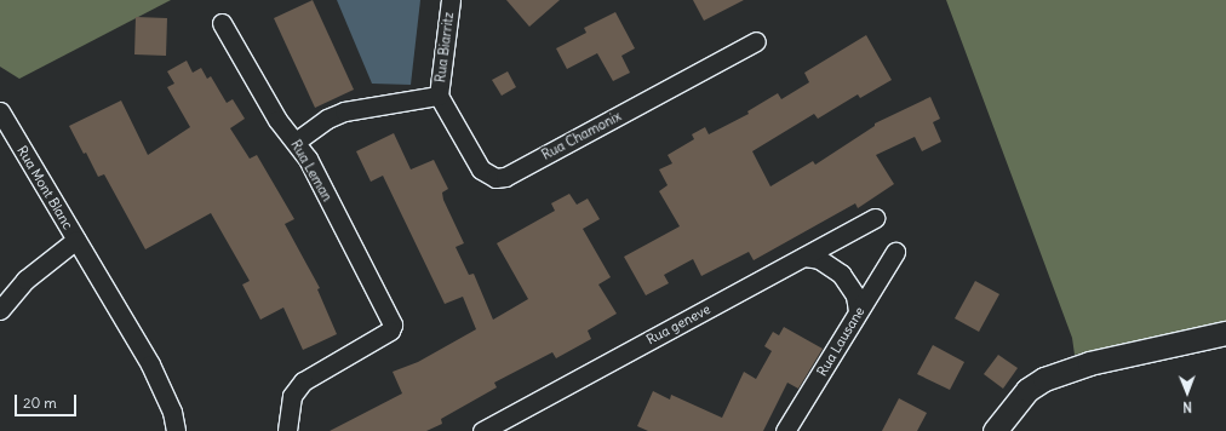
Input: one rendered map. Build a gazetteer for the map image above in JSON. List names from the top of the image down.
{
  "streets": {
    "street": [
      "Rua Biarritz",
      "Rua Chamonix",
      "Rua Leman",
      "Rua Mont Blanc",
      "Rua geneve",
      "Rua Lausane"
    ]
  },
  "crossings": [
    ["Rua Biarritz", "Rua Chamonix"]
  ],
  "scale_bar": "20 m",
  "north": "bottom"
}
